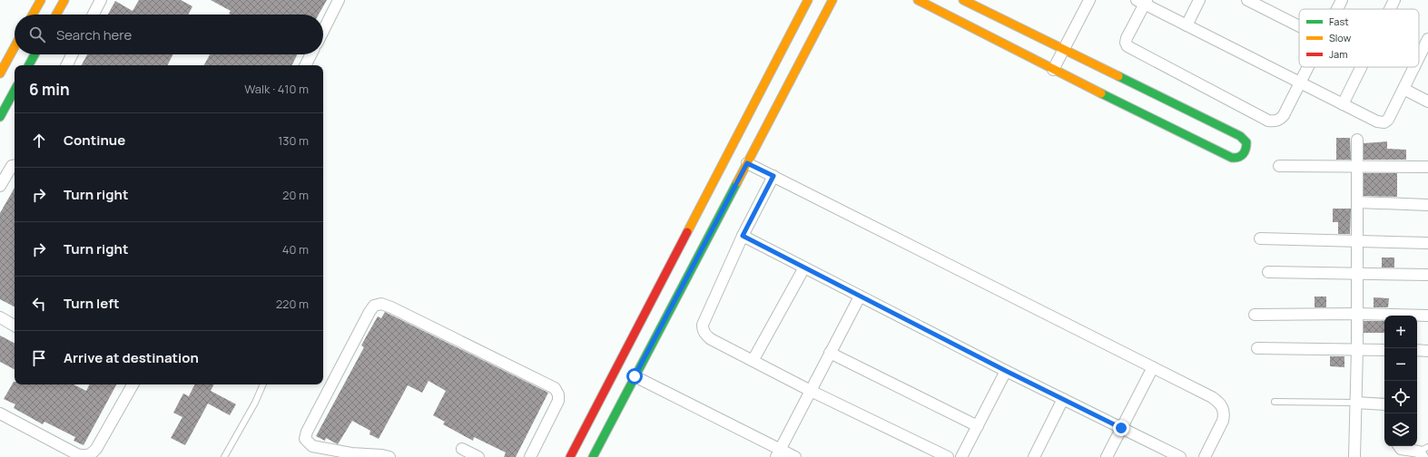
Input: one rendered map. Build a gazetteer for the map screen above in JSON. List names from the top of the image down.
{
  "legend": ["Fast", "Slow", "Jam"],
  "page": {
    "search": "Search here",
    "heading": ["6 min", "Walk · 410 m"],
    "list": [
      ["Continue", "130 m"],
      ["Turn right", "20 m"],
      ["Turn right", "40 m"],
      ["Turn left", "220 m"],
      "Arrive at destination"
    ],
    "map_buttons": ["+", "−"]
  }
}
